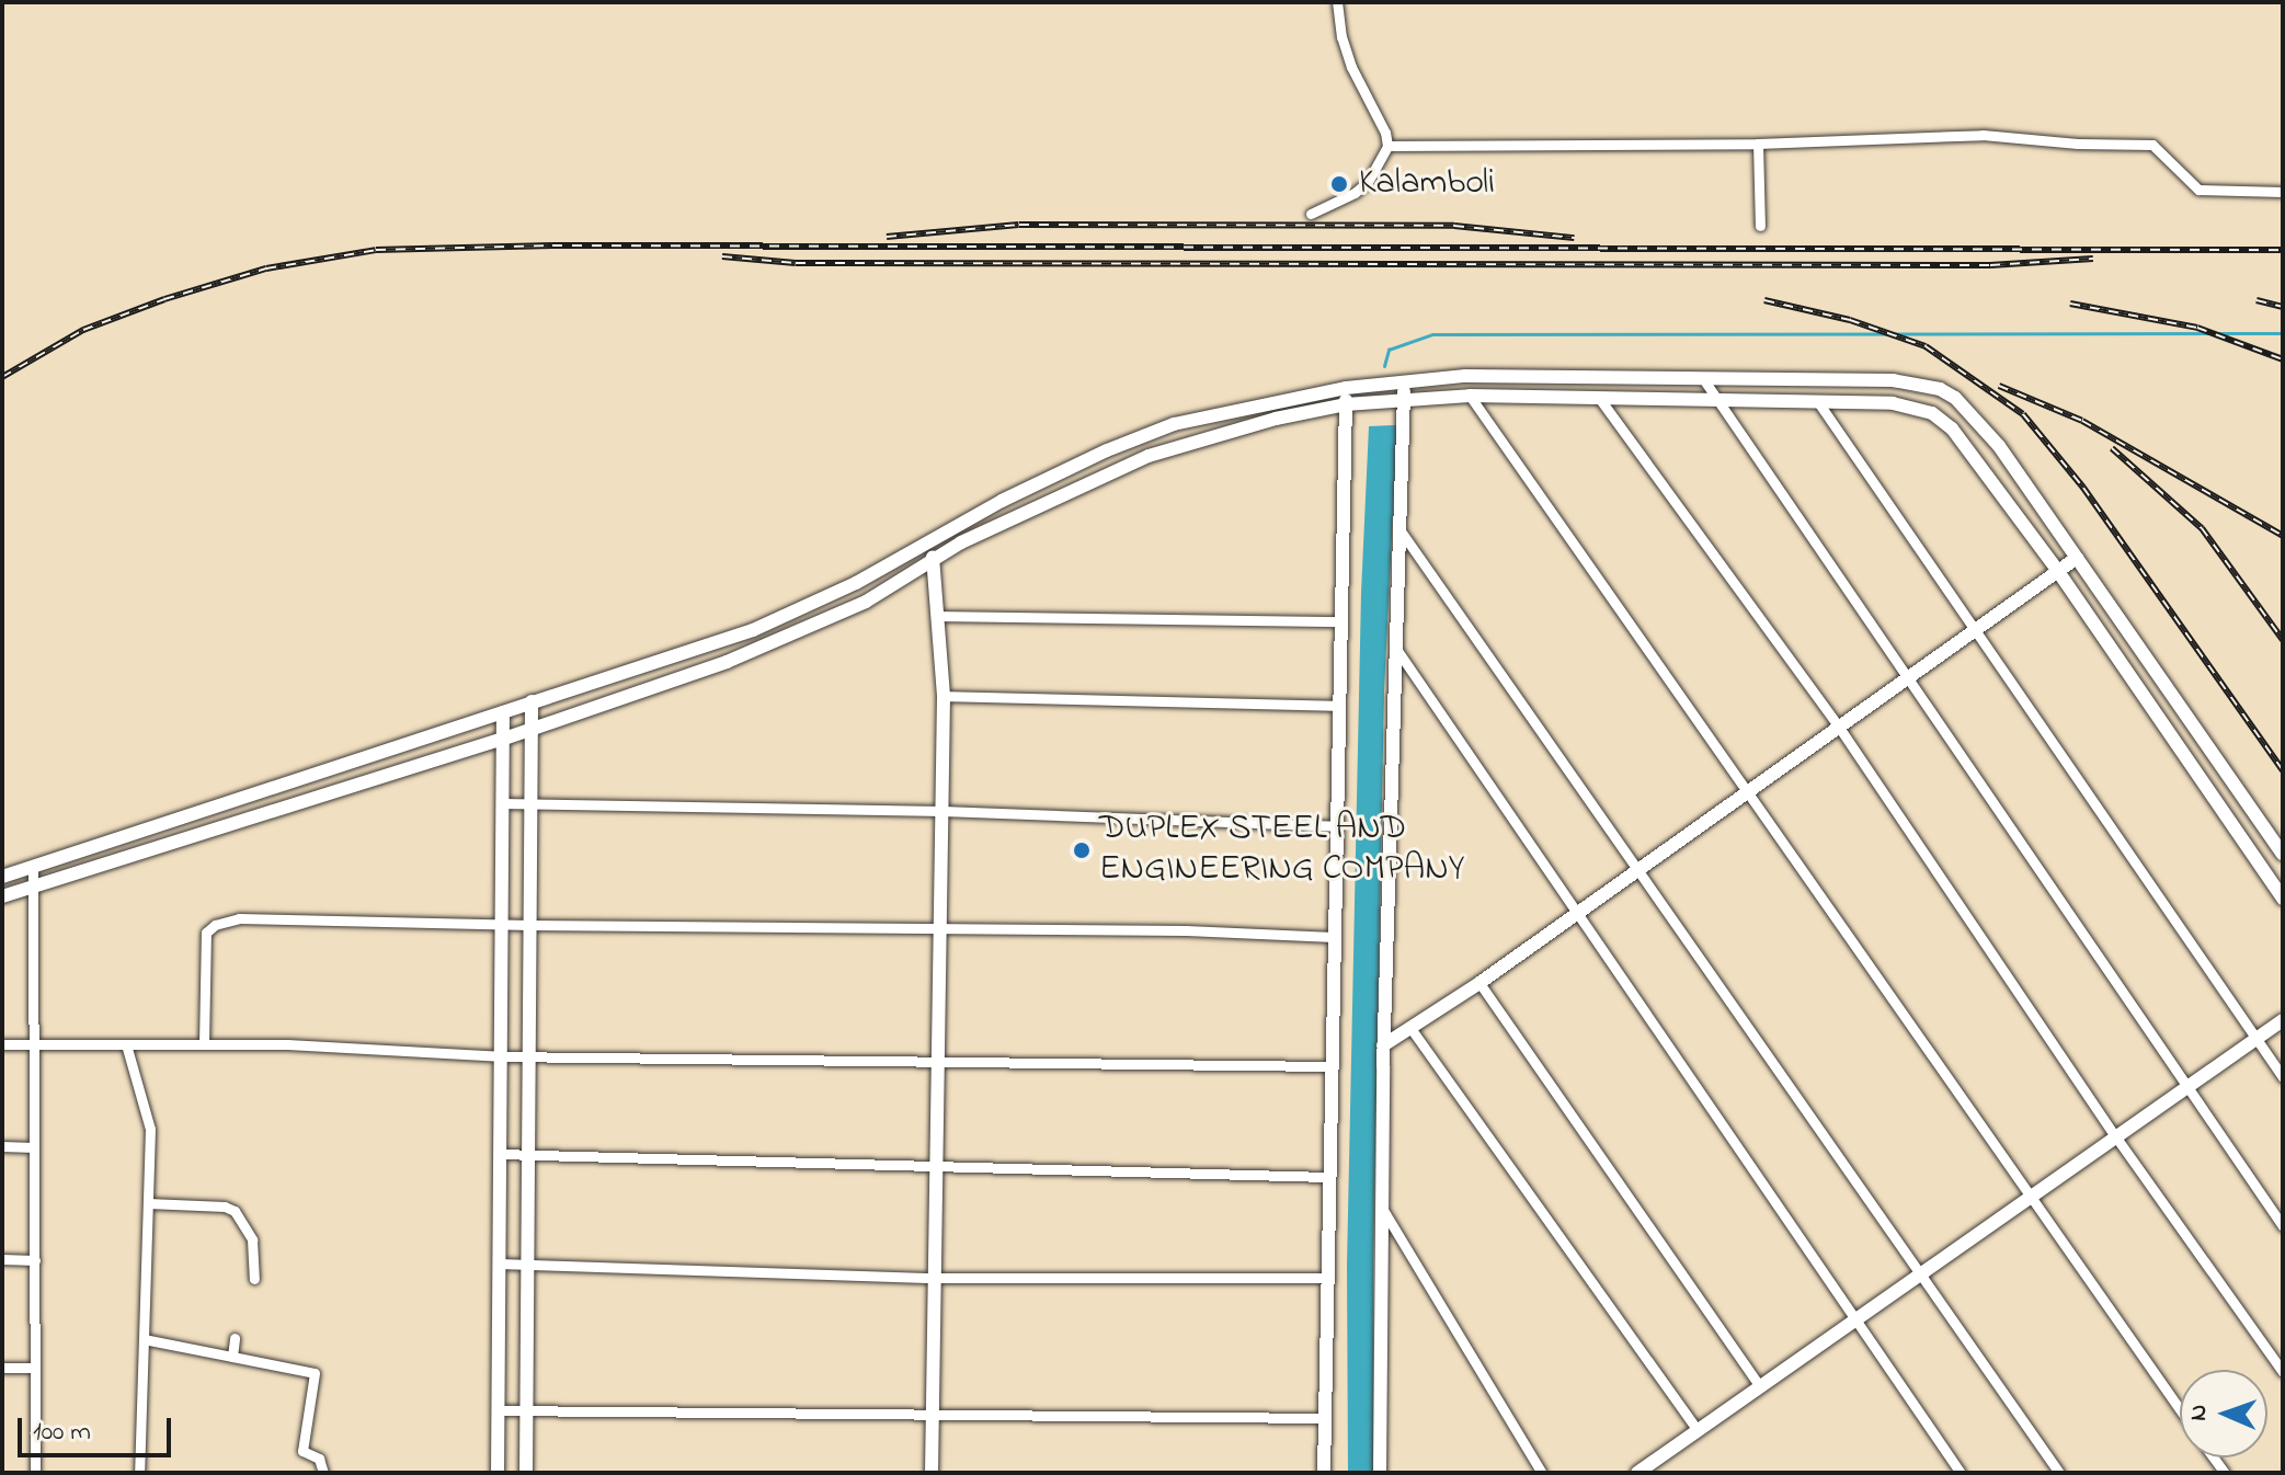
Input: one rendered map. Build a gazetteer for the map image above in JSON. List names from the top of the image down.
{
  "places": ["Kalamboli", "DUPLEX STEEL AND ENGINEERING COMPANY"],
  "scale_bar": "100 m",
  "north": "left"
}
